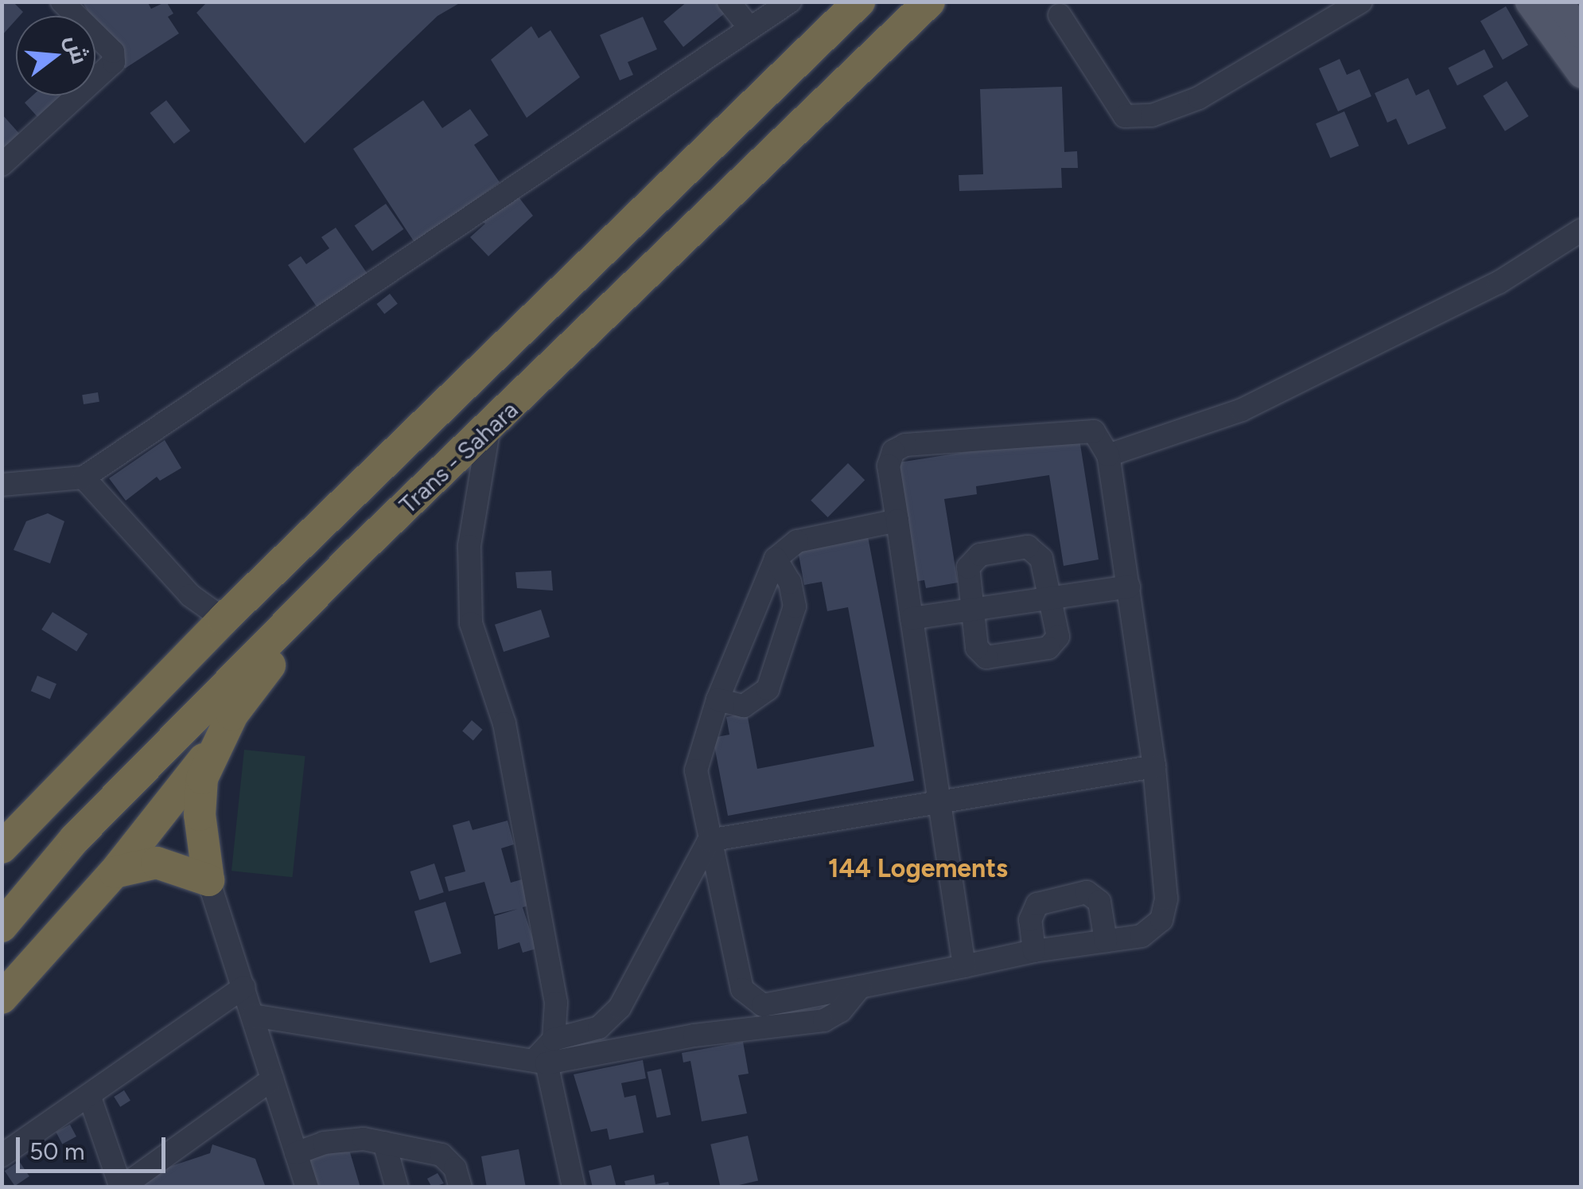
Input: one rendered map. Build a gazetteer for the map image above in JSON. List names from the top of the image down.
{
  "streets": {
    "highway": ["Trans - Sahara"]
  },
  "districts": ["144 Logements"],
  "scale_bar": "50 m",
  "north": "right"
}
